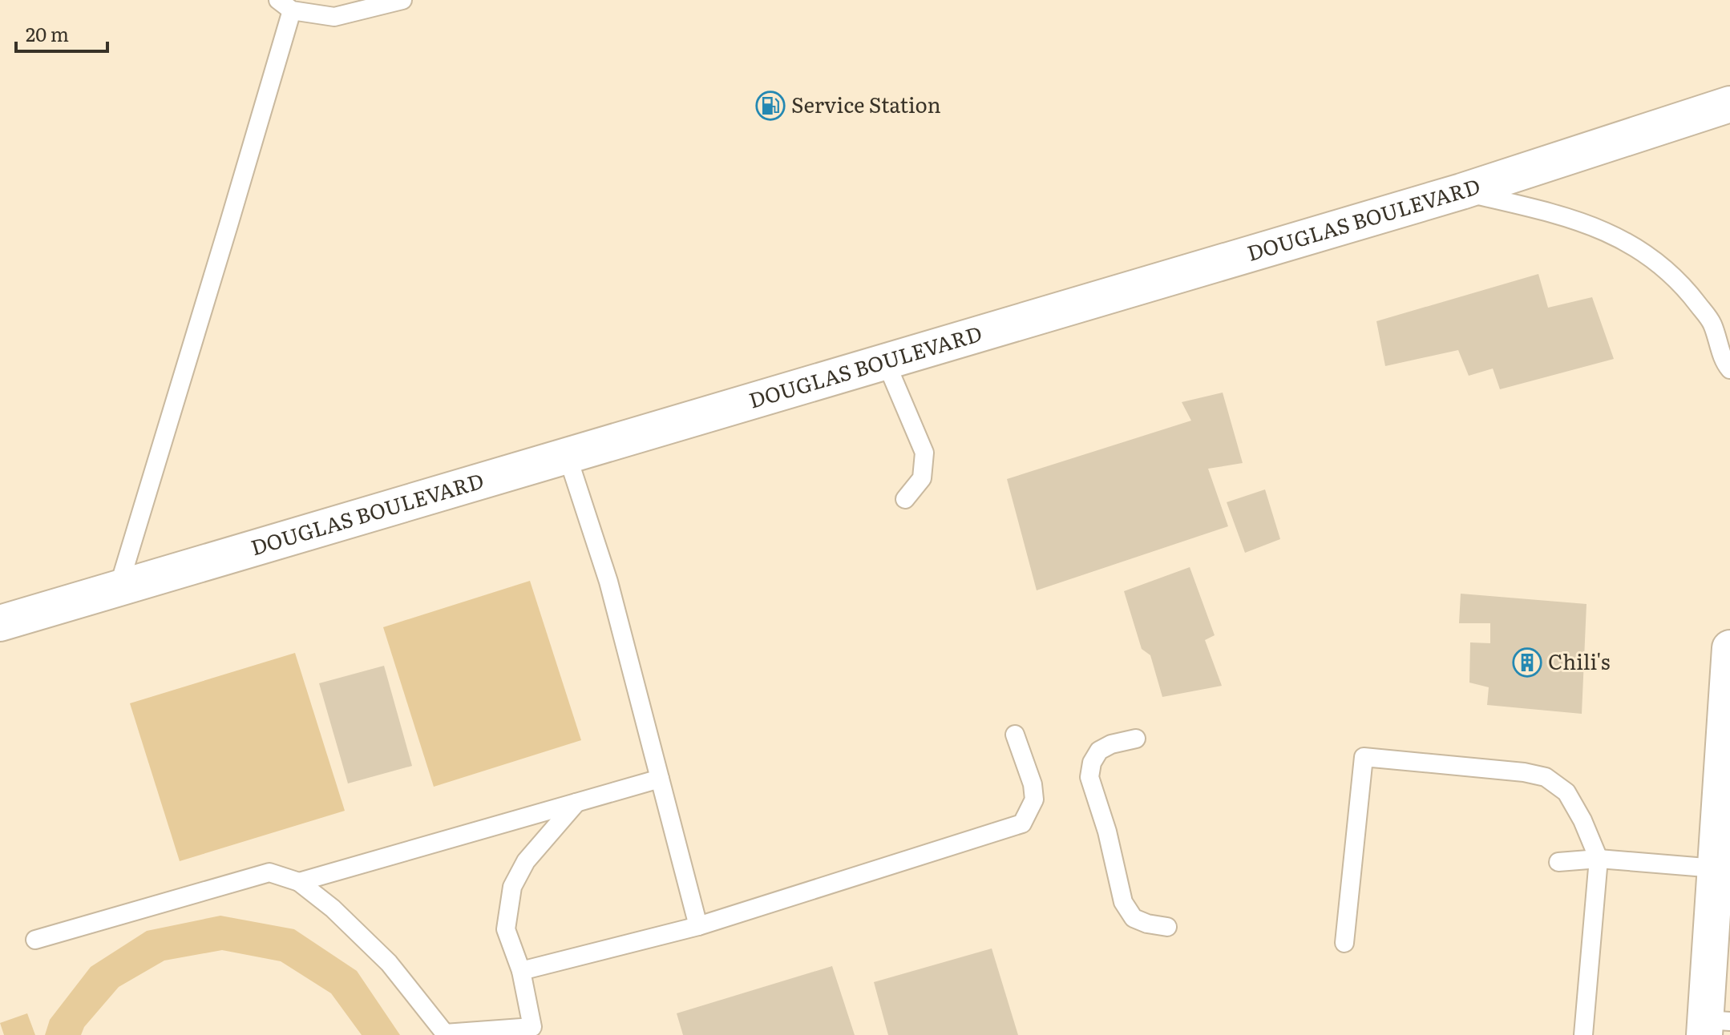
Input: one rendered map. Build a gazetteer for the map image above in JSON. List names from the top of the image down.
{
  "streets": {
    "street": ["DOUGLAS BOULEVARD"]
  },
  "places": {
    "fuel station": ["Service Station"],
    "building": ["Chili's"]
  },
  "scale_bar": "20 m"
}
